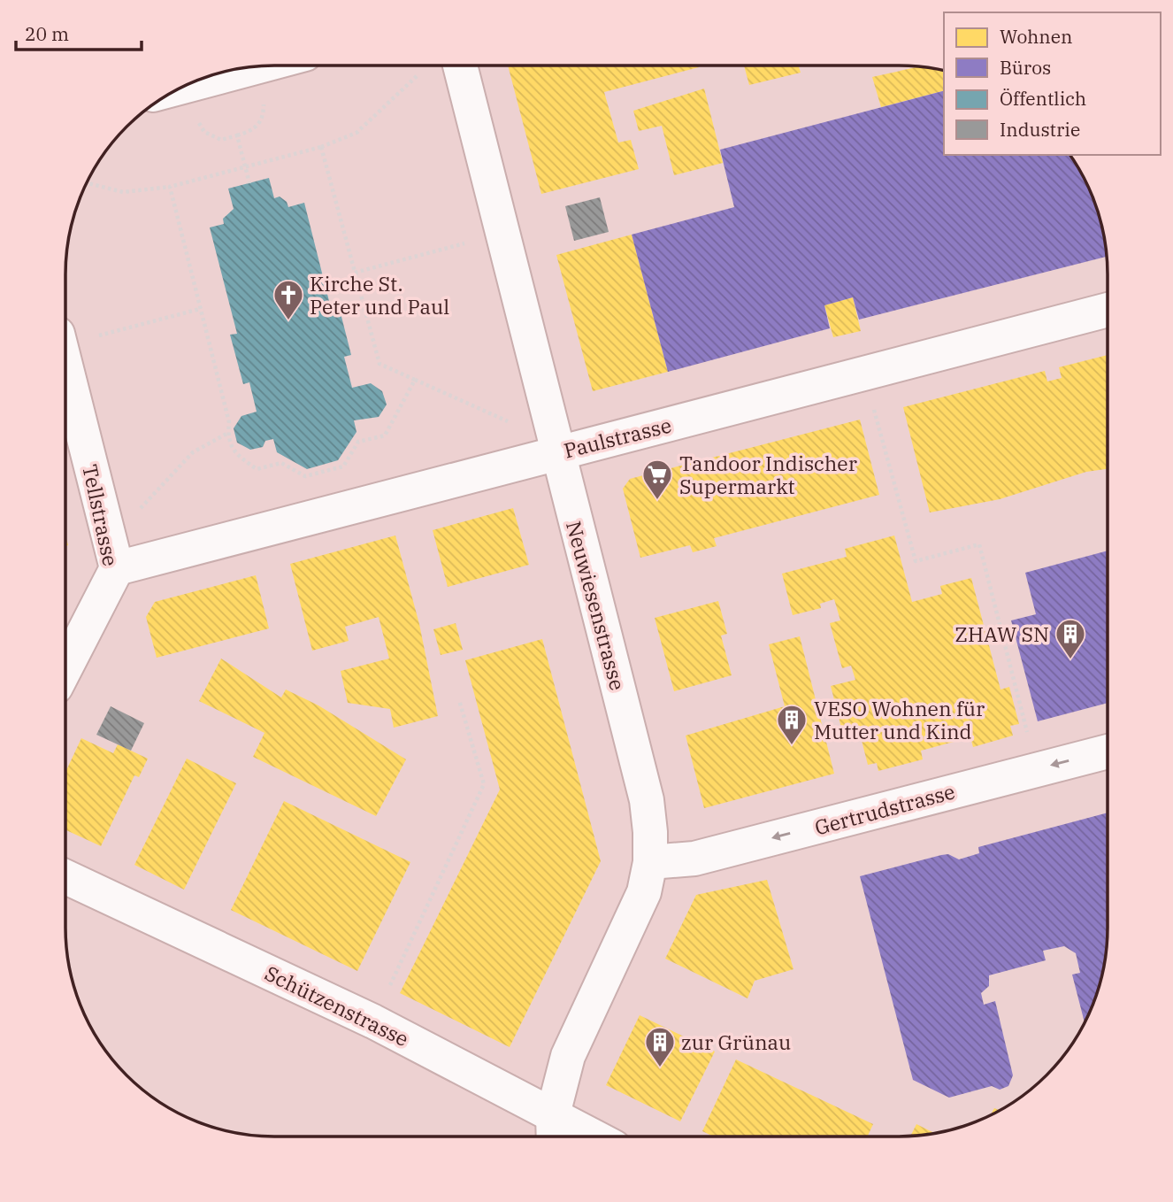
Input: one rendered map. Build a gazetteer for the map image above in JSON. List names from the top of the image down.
{
  "streets": {
    "street": [
      "Paulstrasse",
      "Tellstrasse",
      "Neuwiesenstrasse",
      "Gertrudstrasse",
      "Schützenstrasse"
    ]
  },
  "crossings": [
    ["Paulstrasse", "Tellstrasse"],
    ["Paulstrasse", "Neuwiesenstrasse"],
    ["Neuwiesenstrasse", "Gertrudstrasse"],
    ["Neuwiesenstrasse", "Schützenstrasse"]
  ],
  "one_way": ["Gertrudstrasse"],
  "places": {
    "church": ["Kirche St. Peter und Paul"],
    "supermarket": ["Tandoor Indischer Supermarkt"],
    "building": ["ZHAW SN", "VESO Wohnen für Mutter und Kind", "zur Grünau"]
  },
  "legend": [
    "Wohnen",
    "Büros",
    "Öffentlich",
    "Industrie"
  ],
  "scale_bar": "20 m"
}
